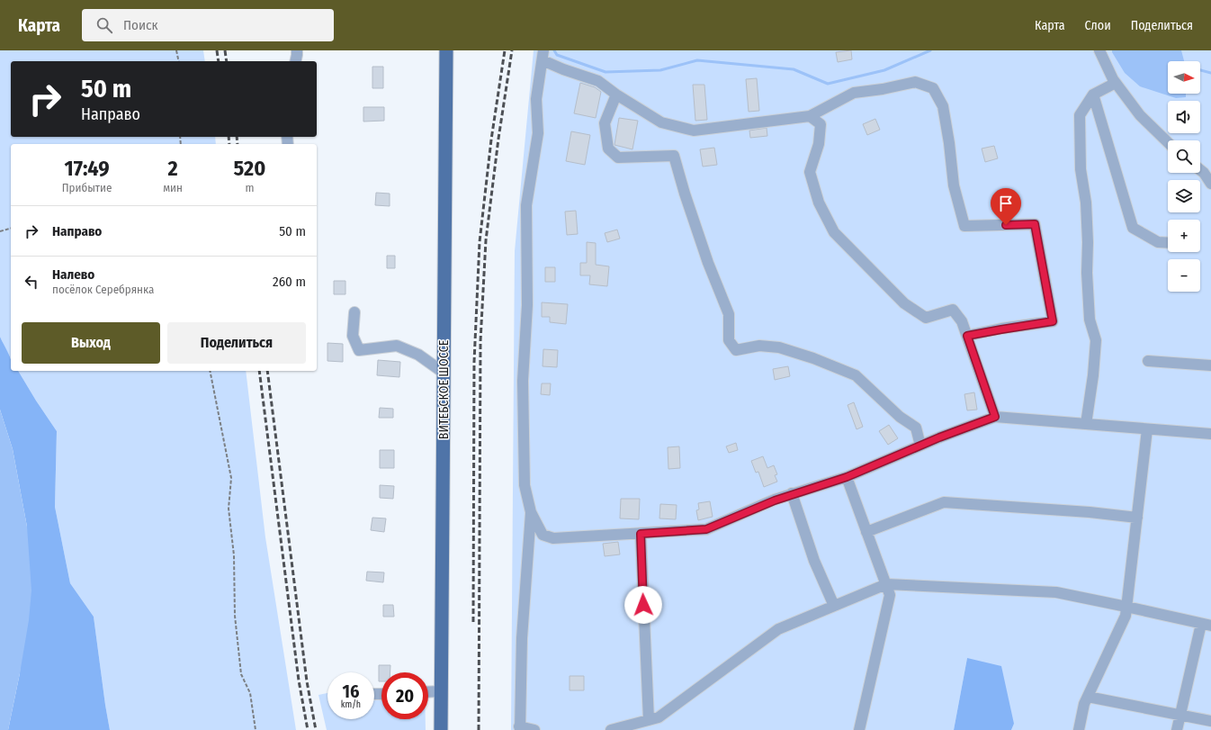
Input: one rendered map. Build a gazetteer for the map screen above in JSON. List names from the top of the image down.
{
  "streets": {
    "main road": ["ВИТЕБСКОЕ ШОССЕ"]
  },
  "north": "right",
  "page": {
    "header": "Карта",
    "search": "Поиск",
    "nav": ["Карта", "Слои", "Поделиться"],
    "map_buttons": ["+", "−"],
    "turn": ["50 m", "Направо"],
    "eta": [
      "17:49",
      "Прибытие",
      "2",
      "мин",
      "520",
      "m"
    ],
    "list": [
      {
        "name": "Направо",
        "value": "50 m"
      },
      {
        "name": "Налево",
        "note": "посёлок Серебрянка",
        "value": "260 m"
      }
    ],
    "buttons": ["Выход", "Поделиться"],
    "speed": "16 km/h",
    "limit": "20"
  }
}
